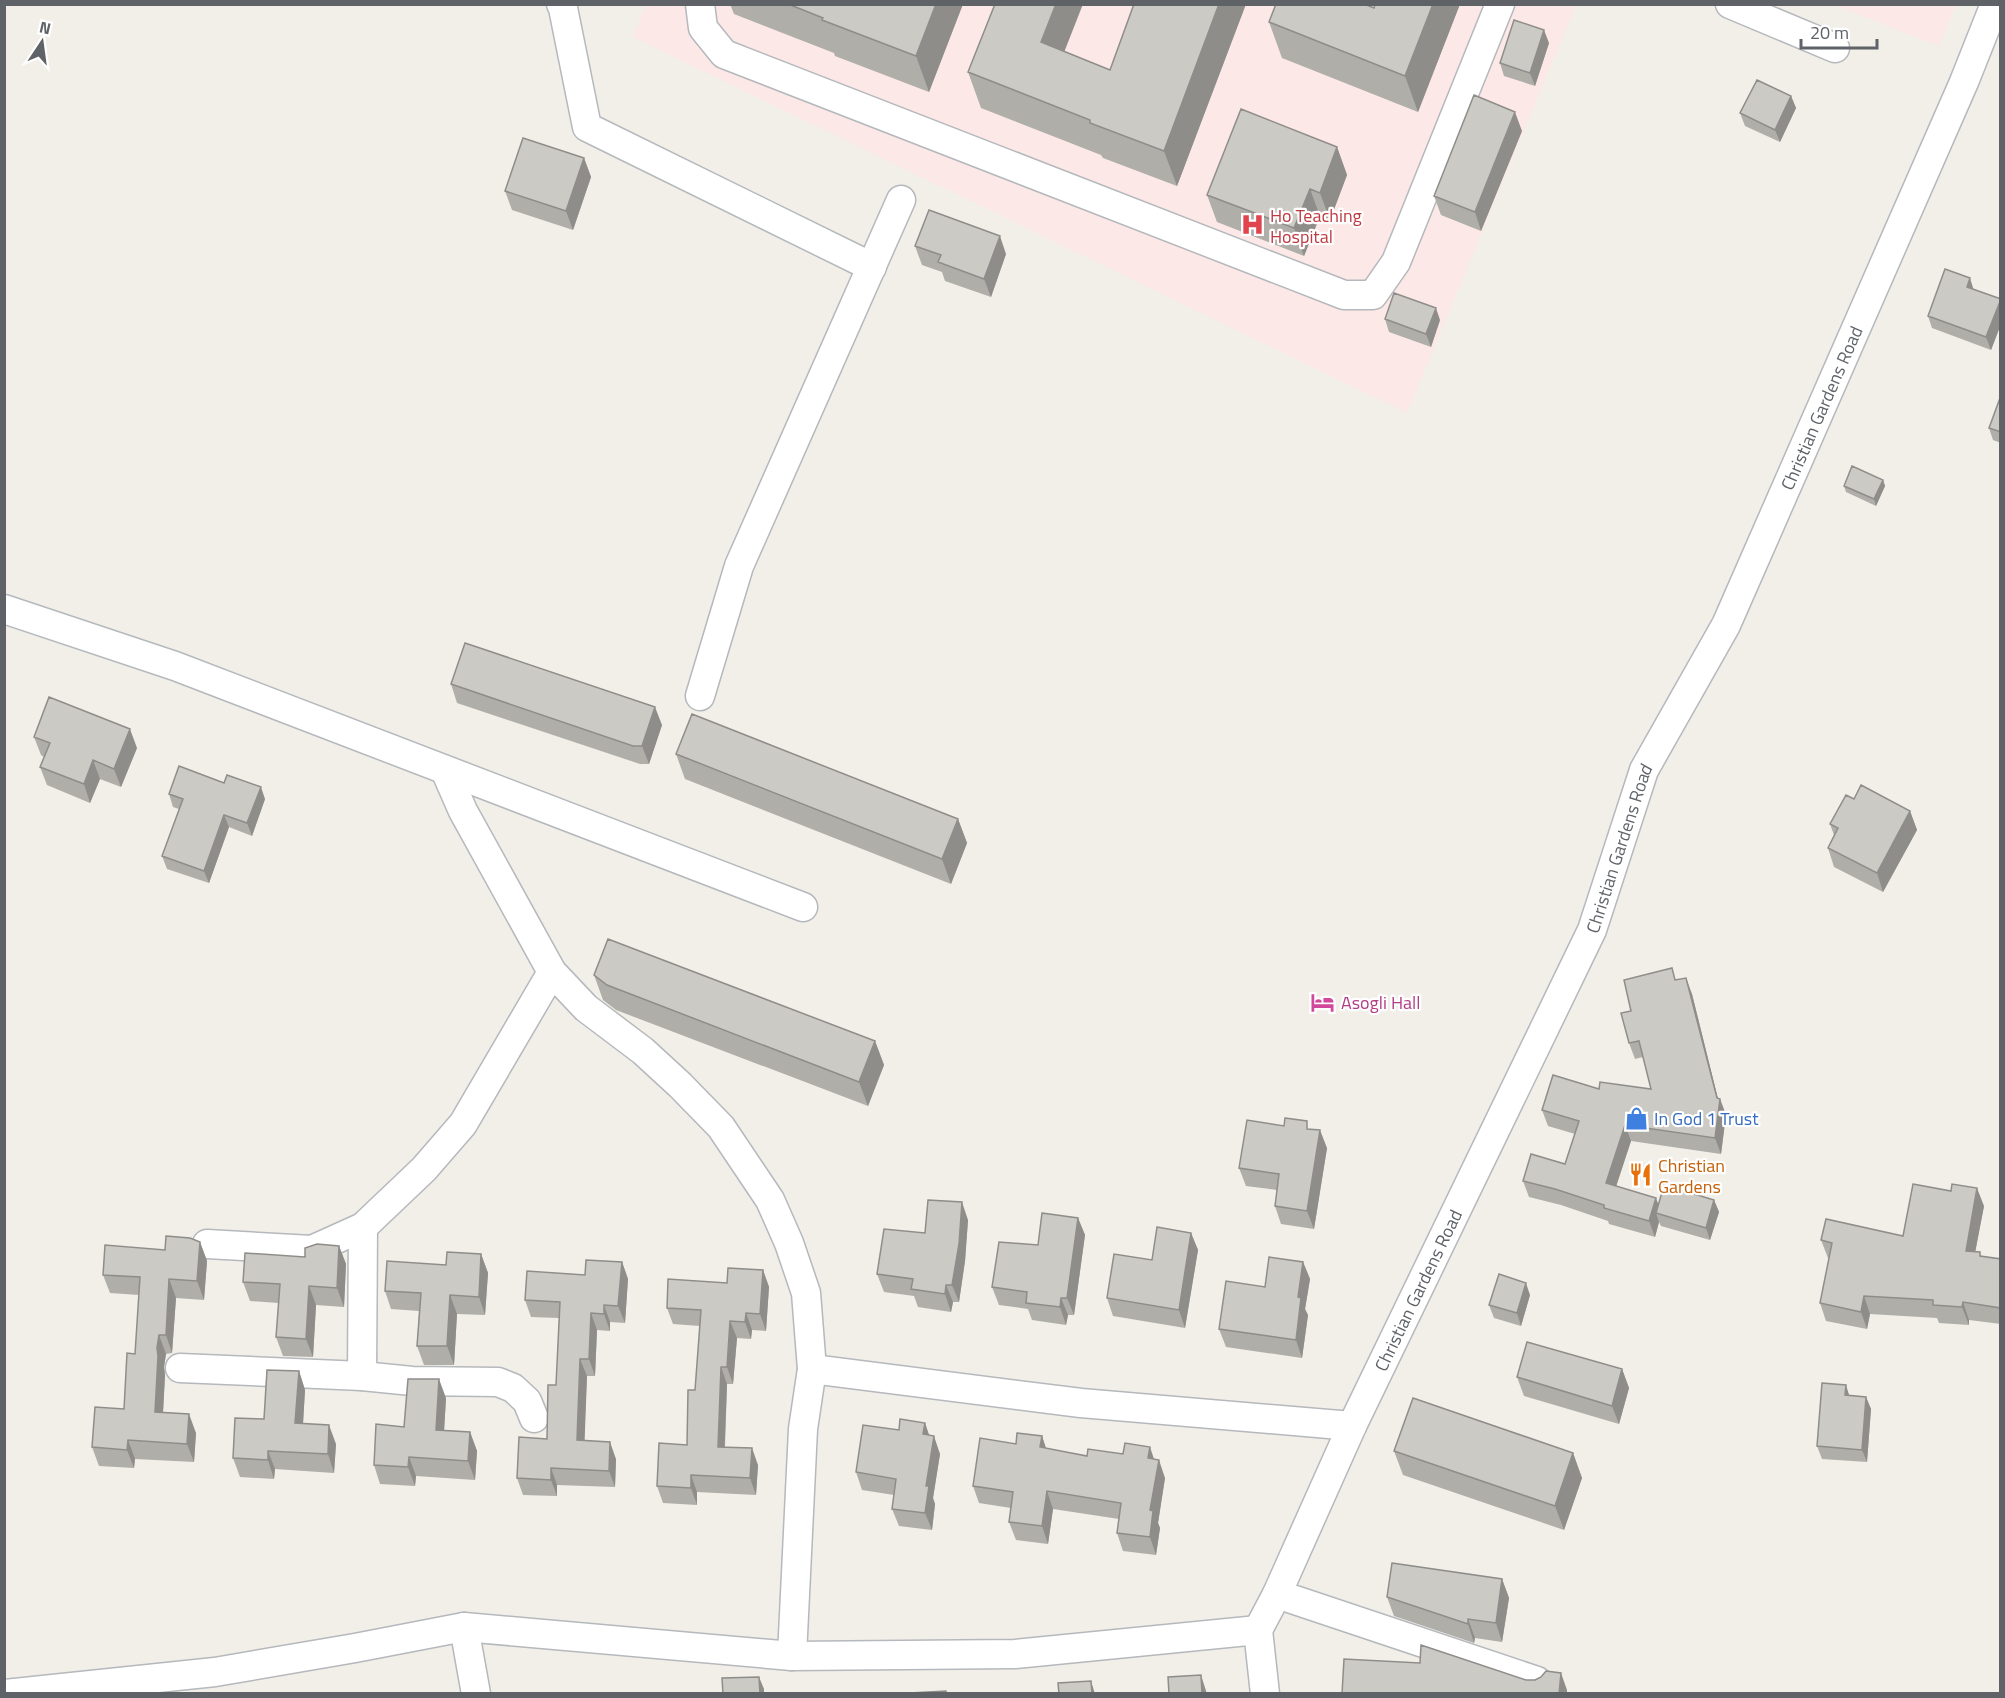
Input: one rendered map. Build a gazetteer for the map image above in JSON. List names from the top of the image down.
{
  "streets": {
    "street": ["Christian Gardens Road"]
  },
  "places": {
    "hospital": ["Ho Teaching Hospital"],
    "hotel": ["Asogli Hall"],
    "shop": ["In God 1 Trust"],
    "restaurant": ["Christian Gardens"]
  },
  "scale_bar": "20 m",
  "north": "top"
}
